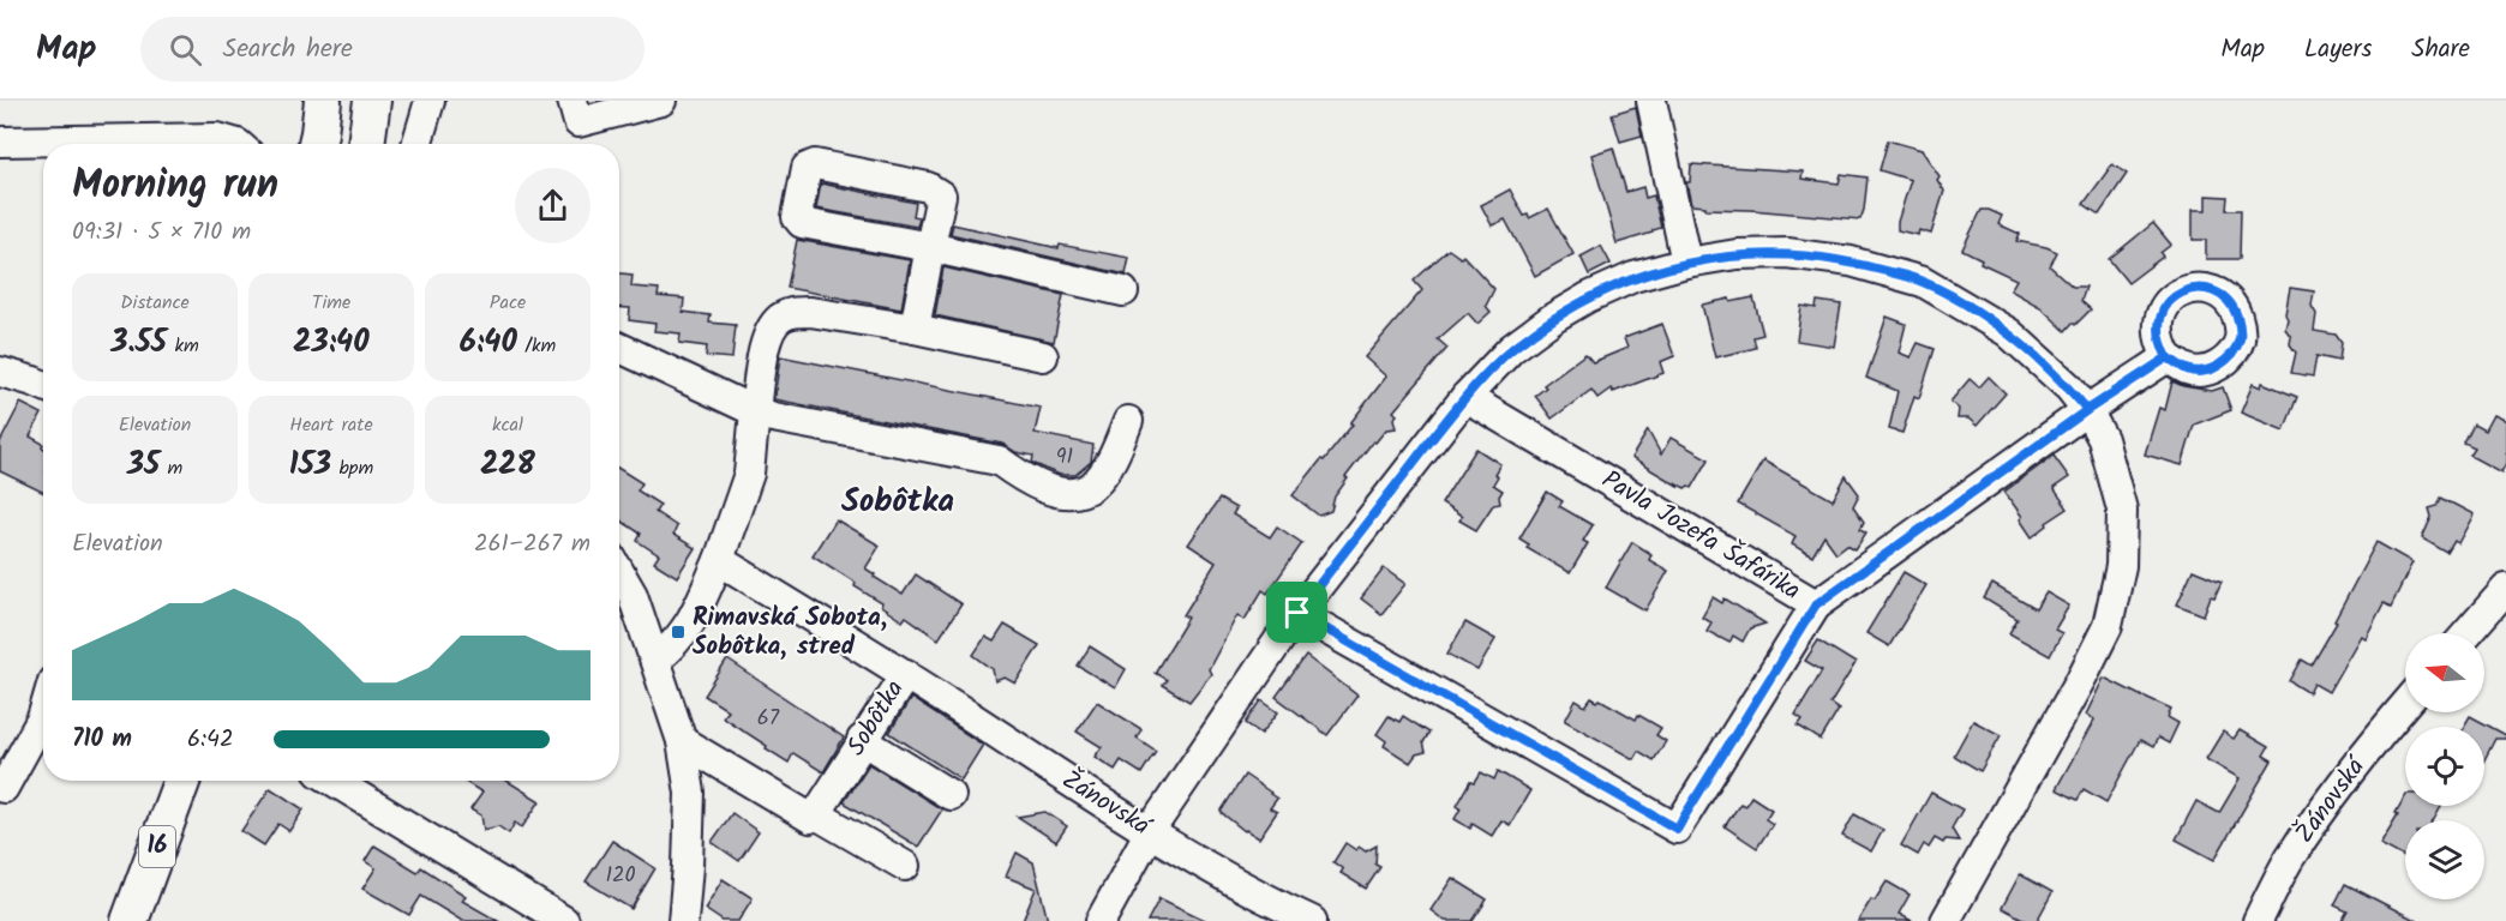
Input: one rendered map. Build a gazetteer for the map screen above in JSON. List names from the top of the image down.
{
  "streets": {
    "main road": ["16"],
    "street": ["Pavla Jozefa Šafárika", "Sobôtka", "Žánovská"]
  },
  "crossings": [
    ["Sobôtka", "Žánovská"]
  ],
  "districts": ["Sobôtka"],
  "places": {
    "transit": ["Rimavská Sobota, Sobôtka, stred"]
  },
  "house_numbers": ["91", "67", "120"],
  "north": "left",
  "page": {
    "header": "Map",
    "search": "Search here",
    "nav": ["Map", "Layers", "Share"],
    "heading": ["Morning run", "09:31 · 5 × 710 m"],
    "stats": [
      ["Distance", "3.55 km"],
      ["Time", "23:40"],
      ["Pace", "6:40 /km"],
      ["Elevation", "35 m"],
      ["Heart rate", "153 bpm"],
      ["kcal", "228"]
    ],
    "chart": ["Elevation", "261–267 m"],
    "list": [
      {
        "name": "710 m",
        "note": "6:42"
      }
    ]
  }
}
